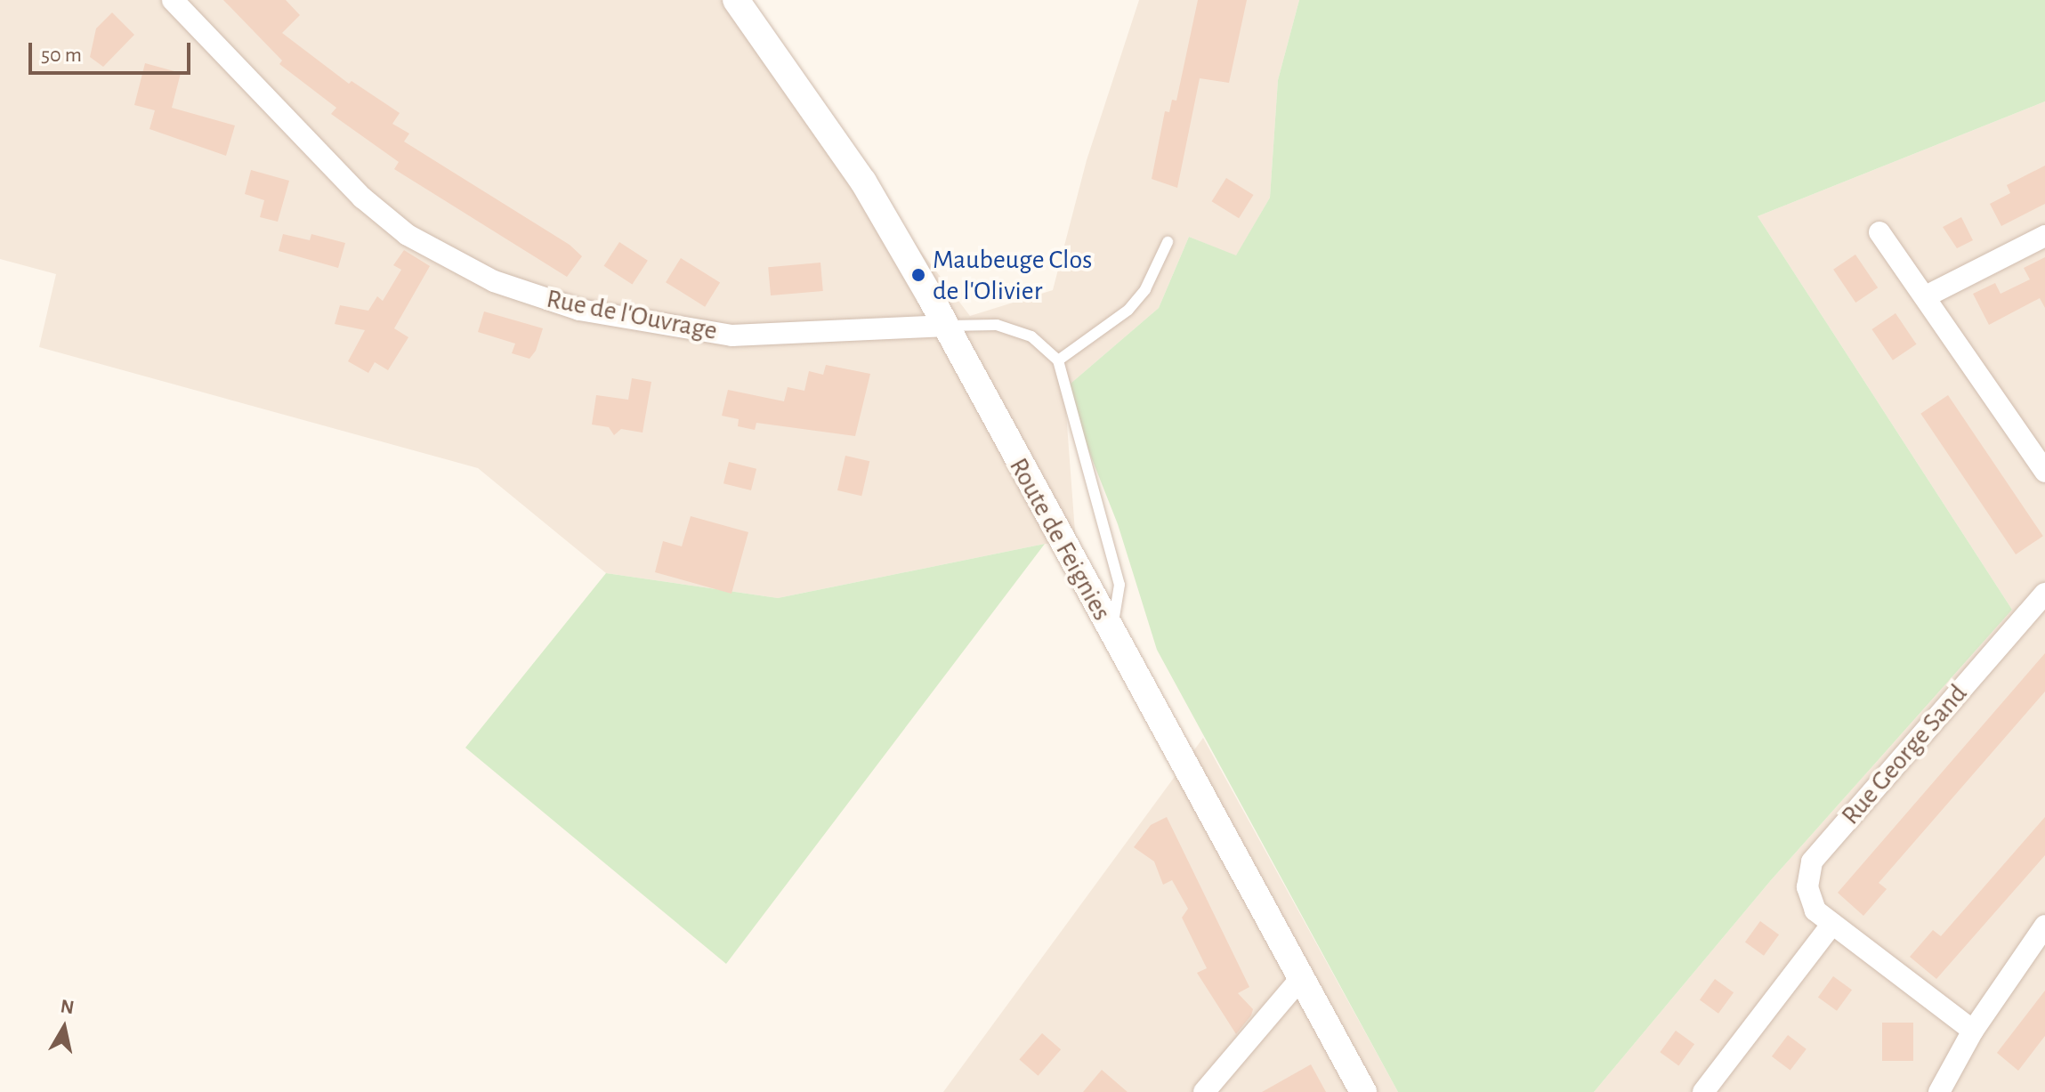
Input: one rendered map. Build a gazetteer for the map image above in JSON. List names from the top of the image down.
{
  "streets": {
    "street": ["Rue de l'Ouvrage", "Route de Feignies", "Rue George Sand"]
  },
  "crossings": [
    ["Rue de l'Ouvrage", "Route de Feignies"]
  ],
  "places": ["Maubeuge Clos de l'Olivier"],
  "scale_bar": "50 m",
  "north": "top"
}
